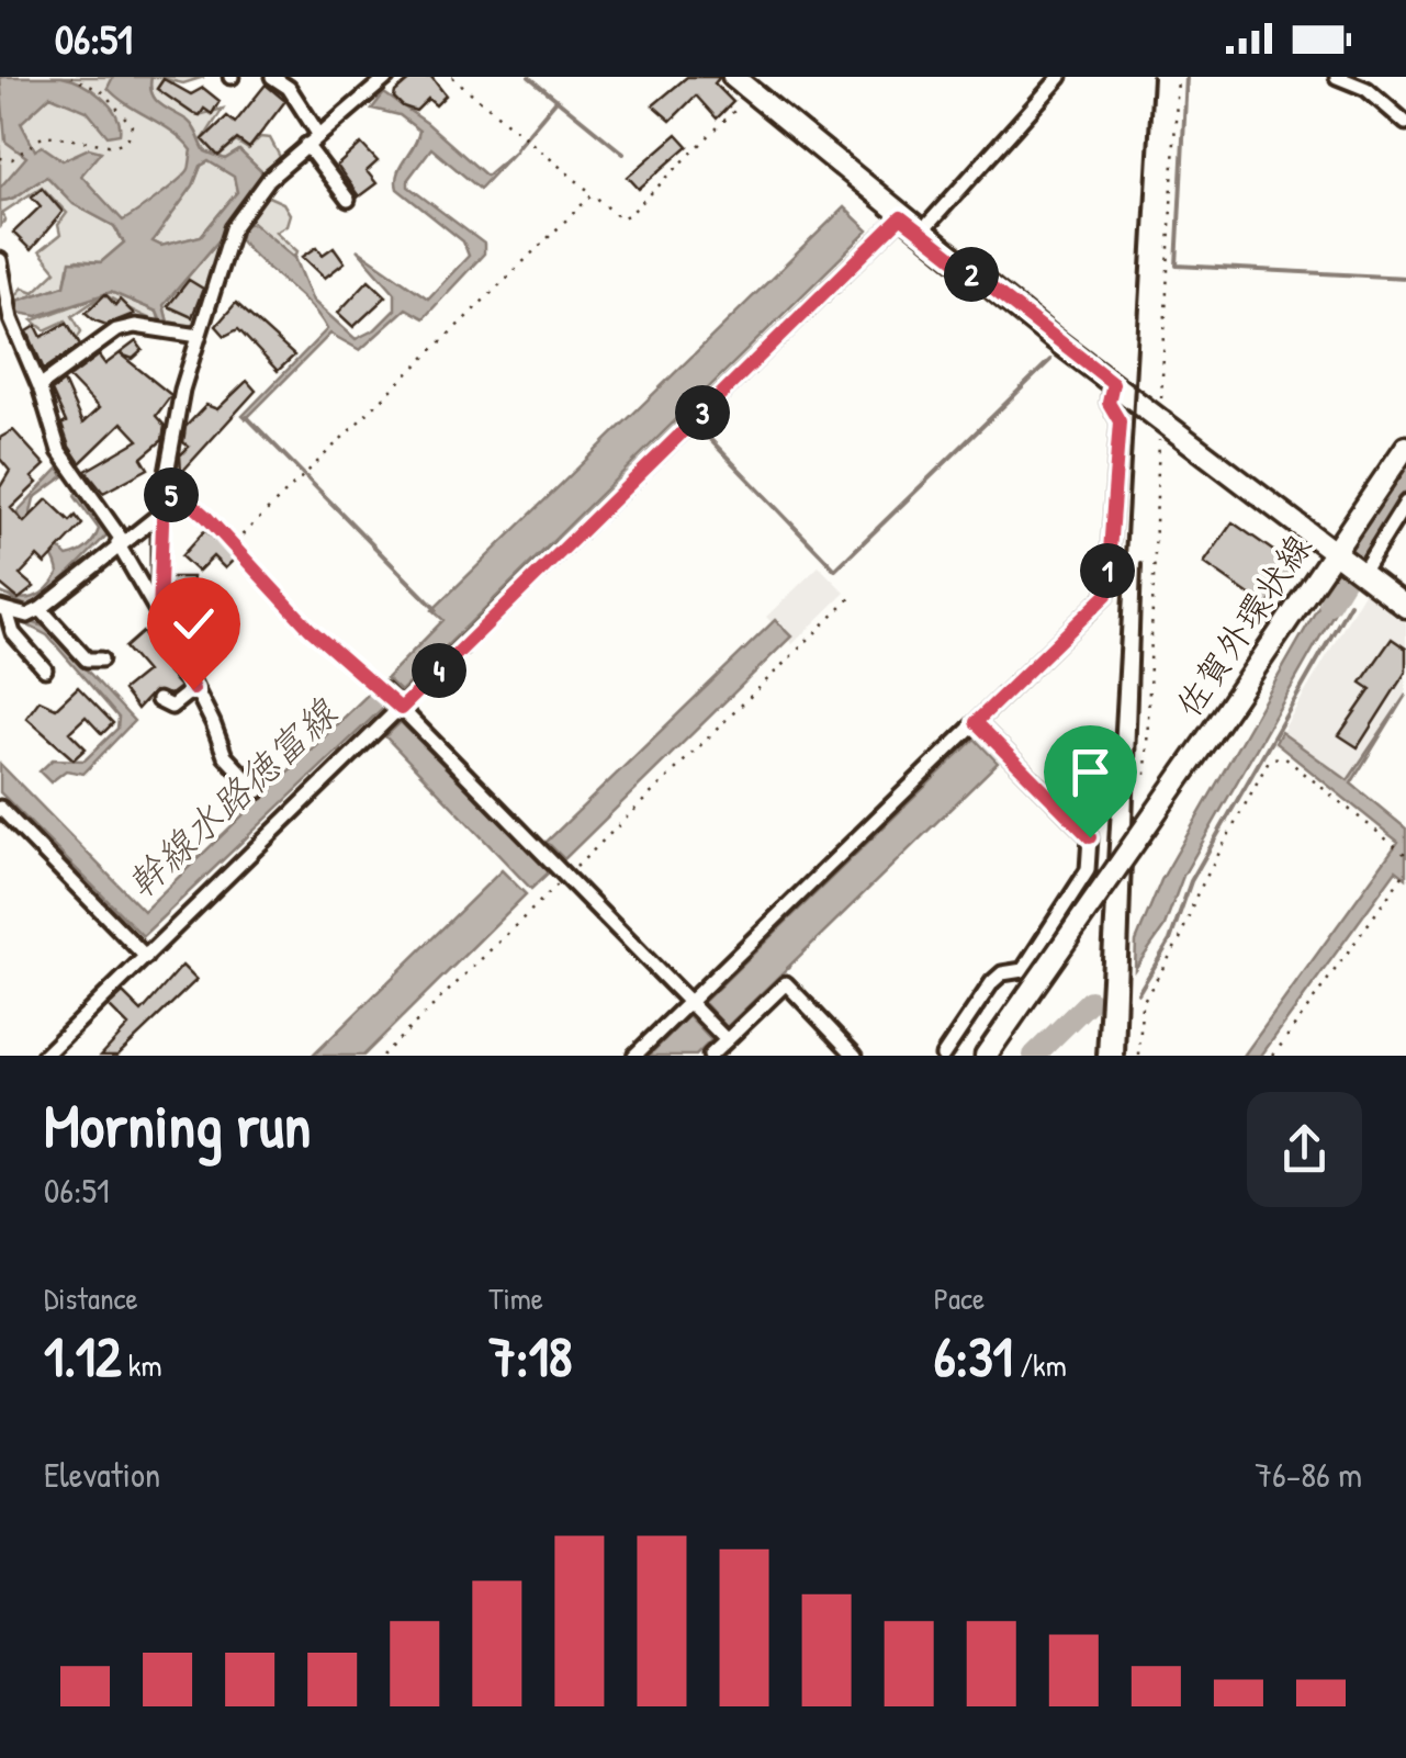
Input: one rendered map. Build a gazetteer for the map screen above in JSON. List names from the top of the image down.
{
  "streets": {
    "street": ["佐賀外環状線"]
  },
  "water": ["幹線水路徳富線"],
  "page": {
    "status": "06:51",
    "pins": [
      "2",
      "3",
      "5",
      "1",
      "4"
    ],
    "heading": ["Morning run", "06:51"],
    "stats": [
      ["Distance", "1.12 km"],
      ["Time", "7:18"],
      ["Pace", "6:31 /km"]
    ],
    "chart": ["Elevation", "76–86 m"]
  }
}
